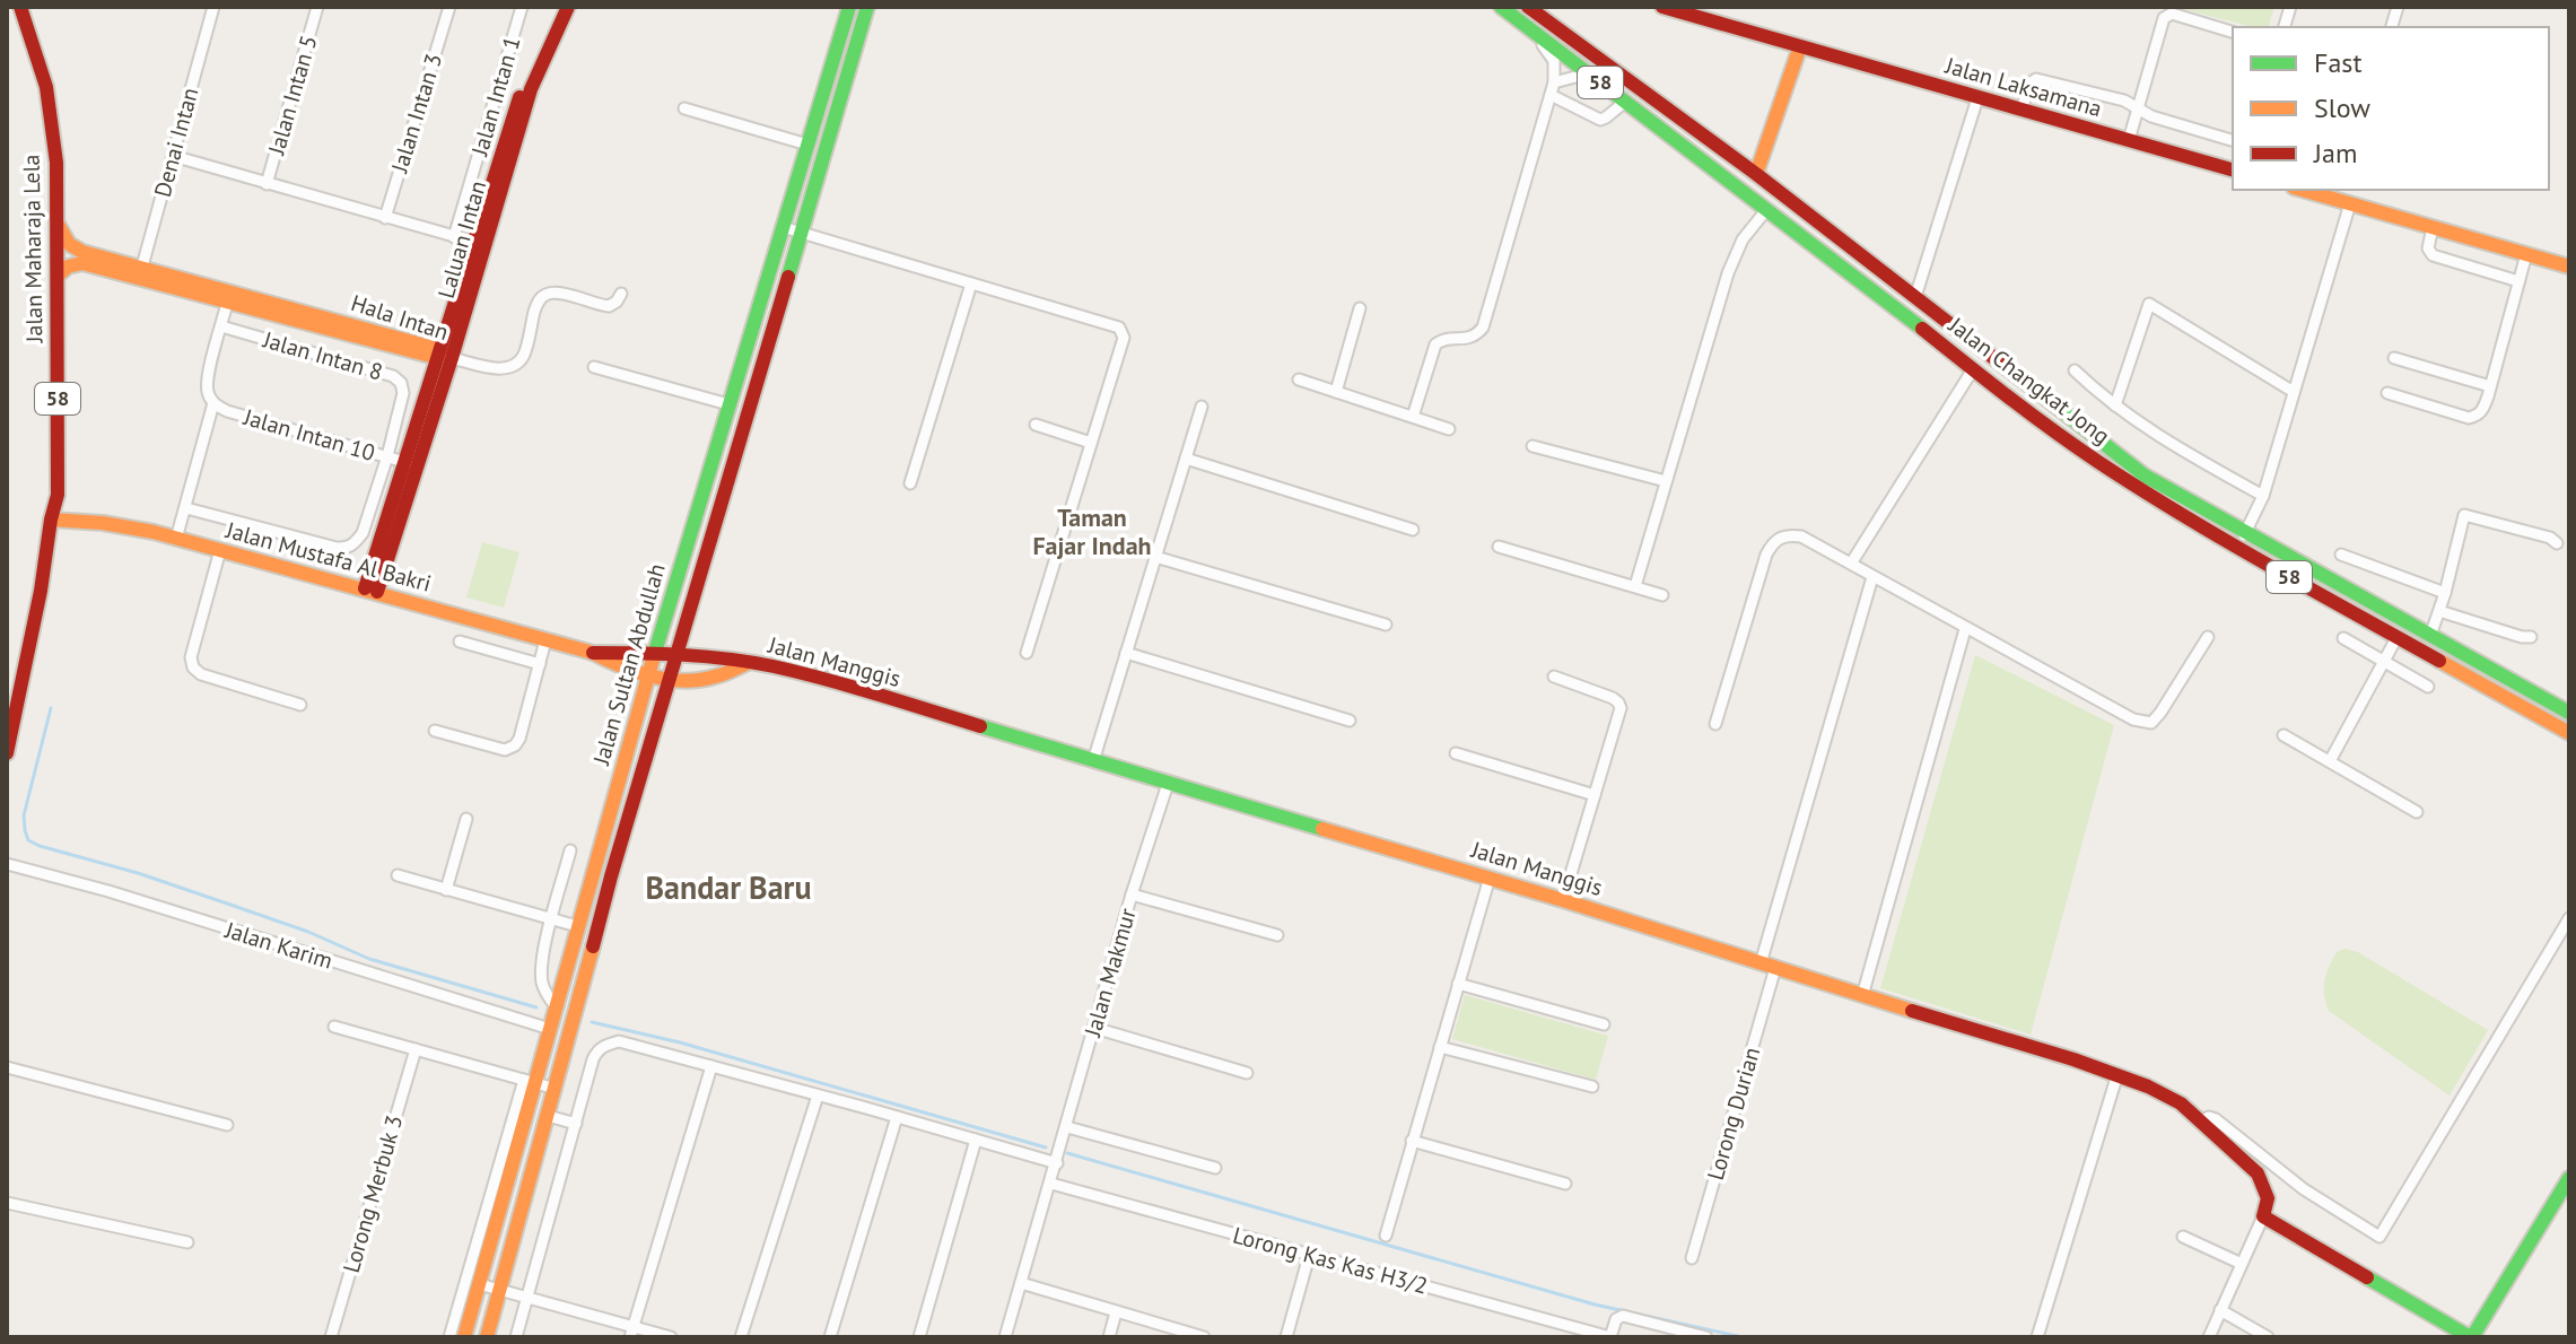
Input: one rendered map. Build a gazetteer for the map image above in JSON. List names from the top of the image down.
{
  "streets": {
    "main road": [
      "58",
      "Jalan Laksamana",
      "Laluan Intan",
      "Jalan Maharaja Lela",
      "Hala Intan",
      "Jalan Changkat Jong",
      "Jalan Mustafa Al Bakri",
      "Jalan Manggis",
      "Jalan Sultan Abdullah"
    ],
    "street": [
      "Jalan Intan 5",
      "Jalan Intan 1",
      "Jalan Intan 3",
      "Denai Intan",
      "Jalan Intan 8",
      "Jalan Intan 10",
      "Jalan Karim",
      "Jalan Makmur",
      "Lorong Durian",
      "Lorong Merbuk 3",
      "Lorong Kas Kas H3/2"
    ]
  },
  "crossings": [
    ["Denai Intan", "Hala Intan"],
    ["Laluan Intan", "Hala Intan"],
    ["Laluan Intan", "Jalan Intan 10"],
    ["Laluan Intan", "Jalan Mustafa Al Bakri"],
    ["Jalan Maharaja Lela", "Hala Intan"],
    ["Jalan Maharaja Lela", "Jalan Mustafa Al Bakri"],
    ["Hala Intan", "Jalan Intan 10"],
    ["Jalan Intan 8", "Jalan Intan 10"],
    ["Jalan Mustafa Al Bakri", "Jalan Manggis"],
    ["Jalan Mustafa Al Bakri", "Jalan Sultan Abdullah"],
    ["Jalan Manggis", "Jalan Sultan Abdullah"],
    ["Jalan Manggis", "Jalan Makmur"],
    ["Jalan Manggis", "Lorong Durian"],
    ["Jalan Sultan Abdullah", "Jalan Karim"],
    ["Jalan Makmur", "Lorong Kas Kas H3/2"]
  ],
  "districts": ["Taman Fajar Indah", "Bandar Baru"],
  "legend": ["Fast", "Slow", "Jam"]
}
